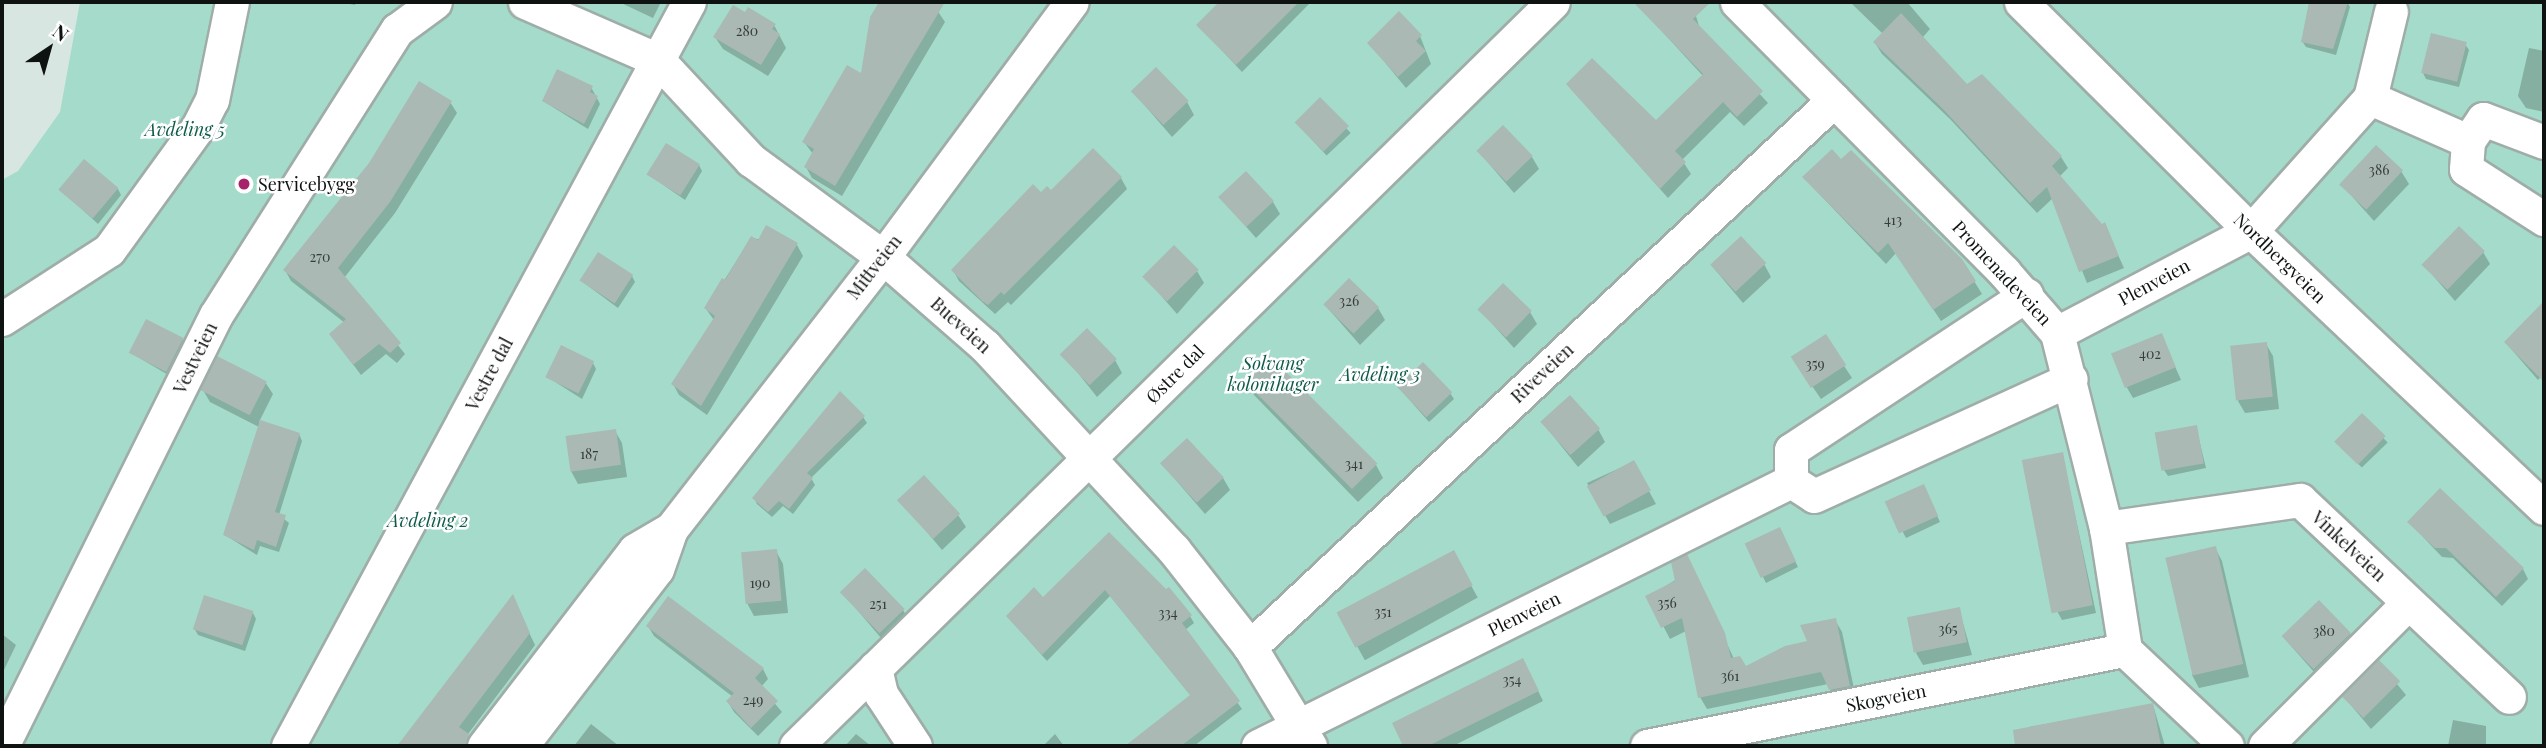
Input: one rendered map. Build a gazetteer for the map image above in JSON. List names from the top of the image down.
{
  "streets": {
    "street": [
      "Nordbergveien",
      "Mittveien",
      "Promenadeveien",
      "Plenveien",
      "Bueveien",
      "Vestveien",
      "Riveveien",
      "Vestre dal",
      "Østre dal",
      "Vinkelveien",
      "Skogveien"
    ]
  },
  "crossings": [
    ["Nordbergveien", "Plenveien"],
    ["Mittveien", "Bueveien"],
    ["Promenadeveien", "Plenveien"],
    ["Promenadeveien", "Riveveien"],
    ["Promenadeveien", "Vinkelveien"],
    ["Promenadeveien", "Skogveien"],
    ["Plenveien", "Bueveien"],
    ["Bueveien", "Riveveien"],
    ["Bueveien", "Vestre dal"],
    ["Bueveien", "Østre dal"]
  ],
  "parks": [
    "Avdeling 5",
    "Solvang kolonihager",
    "Avdeling 3",
    "Avdeling 2"
  ],
  "places": ["Servicebygg"],
  "house_numbers": [
    "280",
    "386",
    "413",
    "270",
    "326",
    "402",
    "359",
    "187",
    "341",
    "190",
    "356",
    "251",
    "351",
    "334",
    "365",
    "380",
    "361",
    "354",
    "249"
  ],
  "north": "top right"
}
